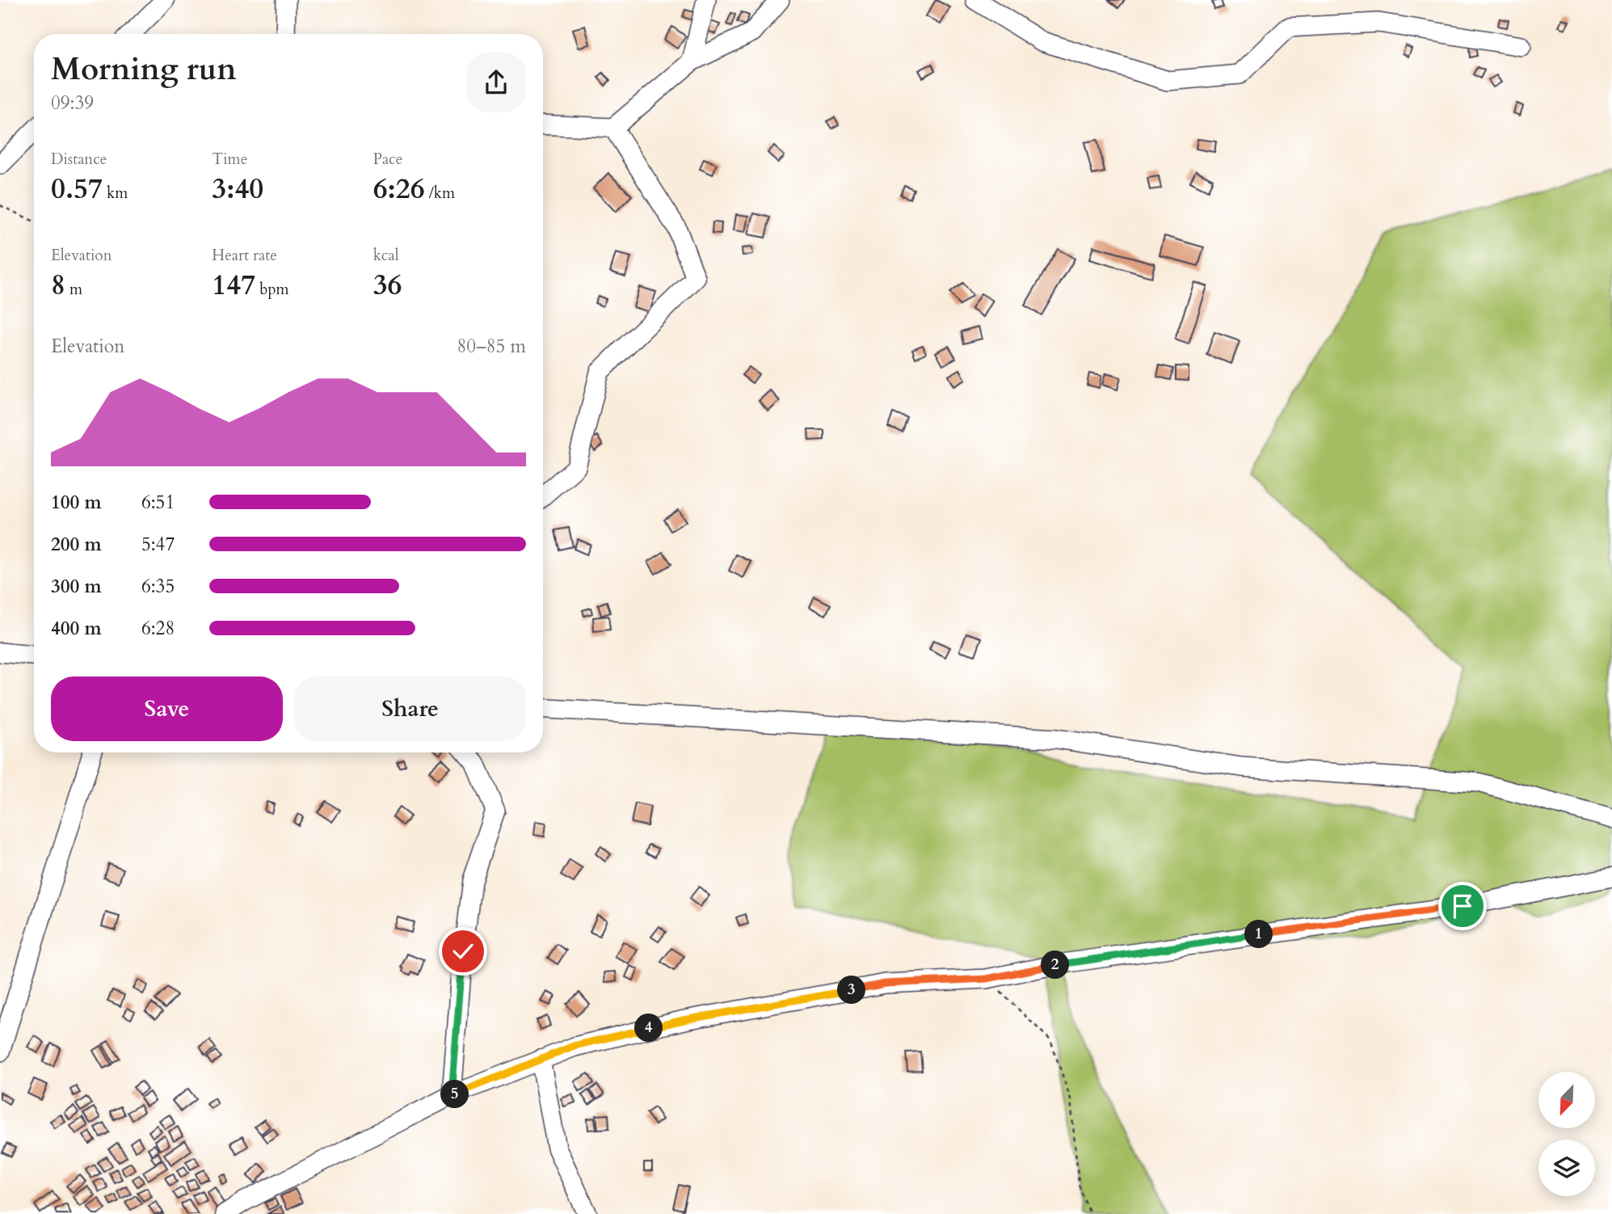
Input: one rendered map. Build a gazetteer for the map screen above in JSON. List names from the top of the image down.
{
  "north": "bottom left",
  "page": {
    "heading": ["Morning run", "09:39"],
    "stats": [
      ["Distance", "0.57 km"],
      ["Time", "3:40"],
      ["Pace", "6:26 /km"],
      ["Elevation", "8 m"],
      ["Heart rate", "147 bpm"],
      ["kcal", "36"]
    ],
    "chart": ["Elevation", "80–85 m"],
    "list": [
      {
        "name": "100 m",
        "note": "6:51"
      },
      {
        "name": "200 m",
        "note": "5:47"
      },
      {
        "name": "300 m",
        "note": "6:35"
      },
      {
        "name": "400 m",
        "note": "6:28"
      }
    ],
    "buttons": ["Save", "Share"],
    "pins": [
      "1",
      "2",
      "3",
      "4",
      "5"
    ]
  }
}
